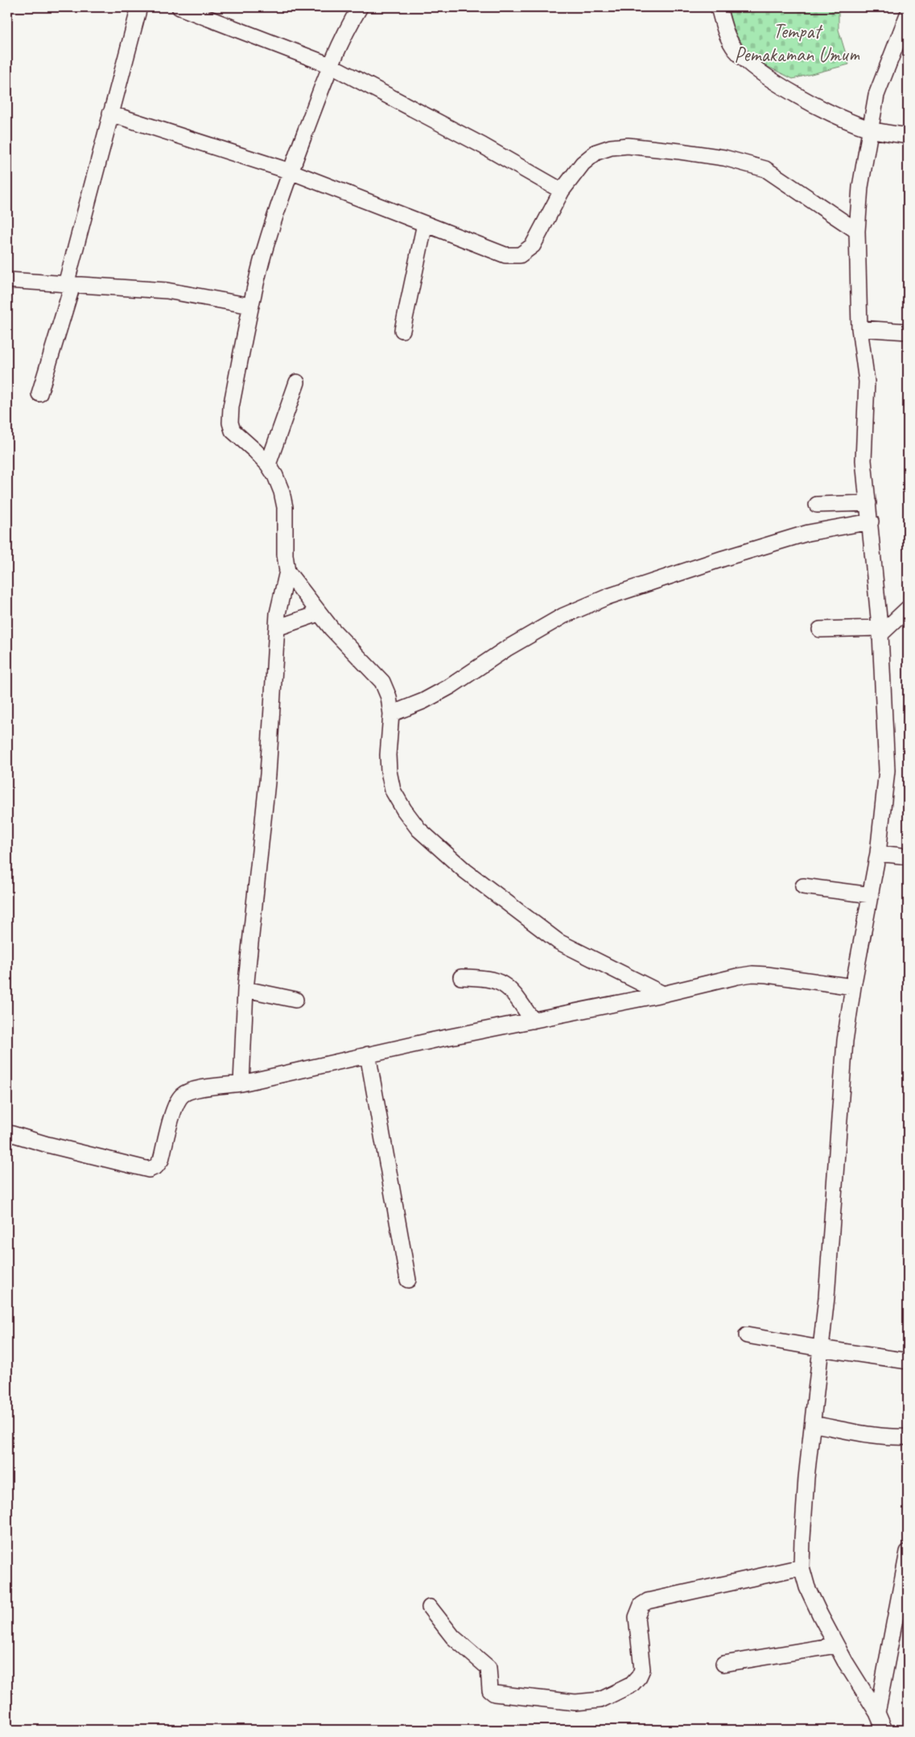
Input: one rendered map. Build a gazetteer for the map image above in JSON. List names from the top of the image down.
{
  "parks": ["Tempat Pemakaman Umum"]
}
